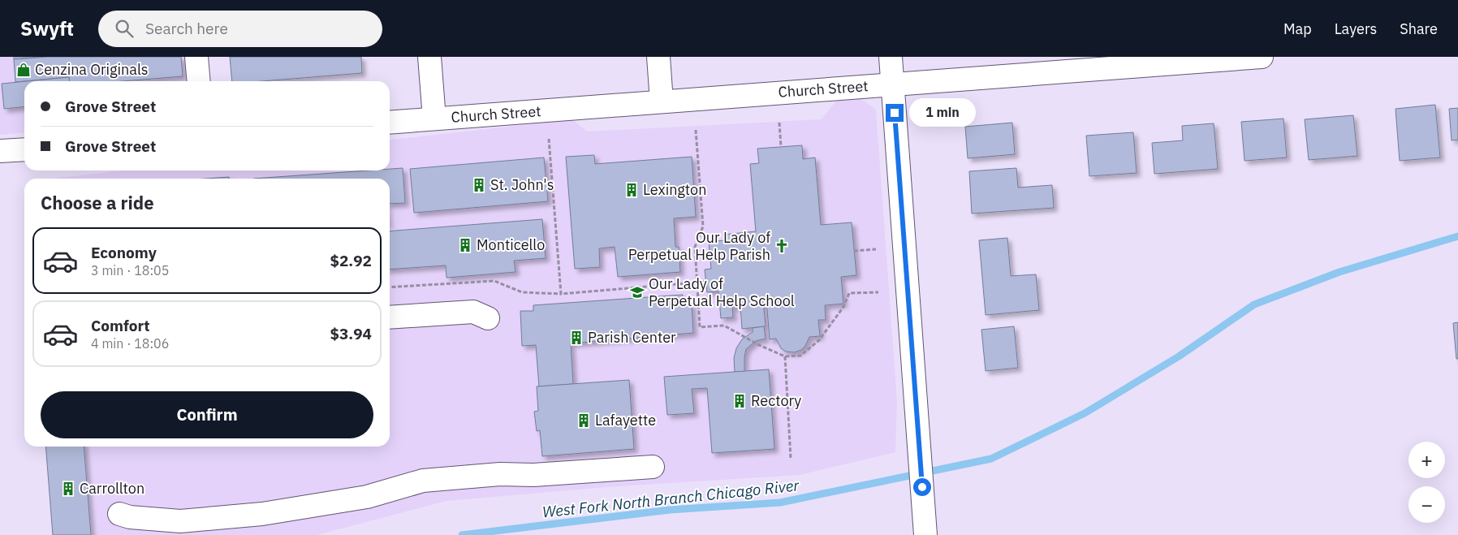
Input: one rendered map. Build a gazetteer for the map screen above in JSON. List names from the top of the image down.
{
  "streets": {
    "street": ["Church Street"]
  },
  "water": ["West Fork North Branch Chicago River"],
  "places": {
    "shop": ["Cenzina Originals"],
    "building": [
      "St. John's",
      "Lexington",
      "Monticello",
      "Parish Center",
      "Rectory",
      "Lafayette",
      "Carrollton"
    ],
    "church": ["Our Lady of Perpetual Help Parish"],
    "school or university": ["Our Lady of Perpetual Help School"]
  },
  "page": {
    "header": "Swyft",
    "search": "Search here",
    "nav": ["Map", "Layers", "Share"],
    "banner": ["Grove Street", "Grove Street"],
    "bubble": "1 min",
    "heading": "Choose a ride",
    "list": [
      {
        "name": "Economy",
        "note": "3 min · 18:05",
        "value": "$2.92"
      },
      {
        "name": "Comfort",
        "note": "4 min · 18:06",
        "value": "$3.94"
      }
    ],
    "buttons": "Confirm",
    "map_buttons": ["+", "−"]
  }
}
